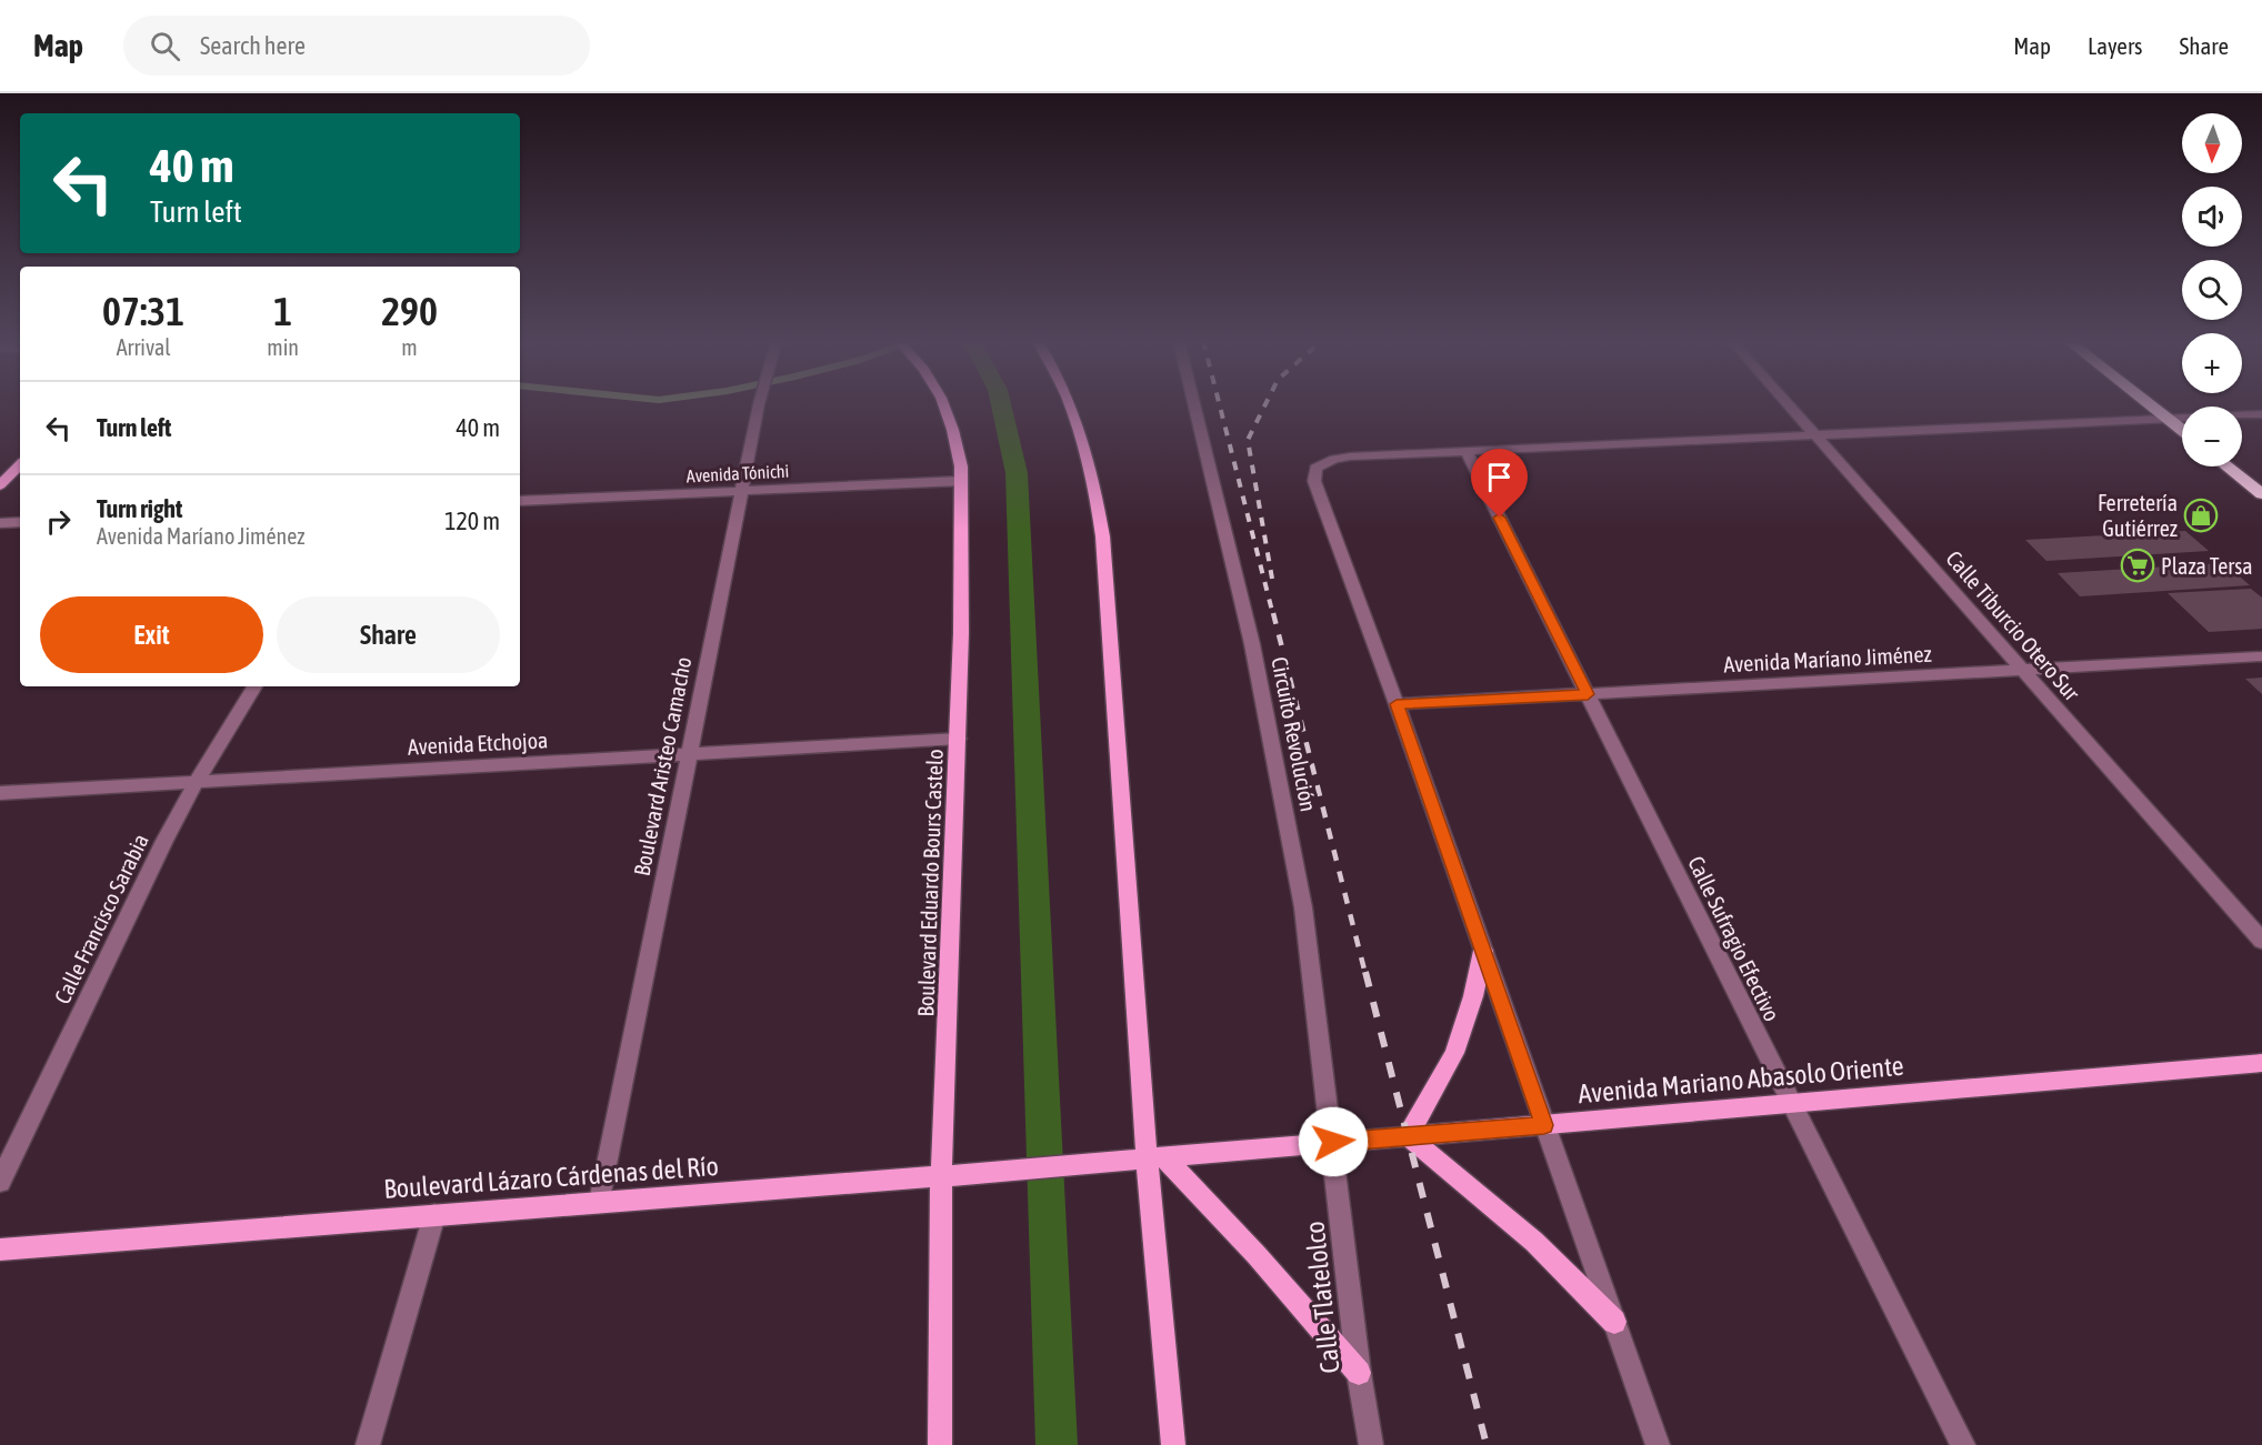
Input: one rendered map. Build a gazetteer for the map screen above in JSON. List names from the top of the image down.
{
  "streets": {
    "main road": ["Boulevard Eduardo Bours Castelo", "Avenida Mariano Abasolo Oriente", "Boulevard Lázaro Cárdenas del Río"],
    "street": [
      "Avenida Tónichi",
      "Calle Tiburcio Otero Sur",
      "Avenida Maríano Jiménez",
      "Circuito Revolución",
      "Avenida Etchojoa",
      "Boulevard Aristeo Camacho",
      "Calle Francisco Sarabia",
      "Calle Sufragio Efectivo",
      "Calle Tlatelolco"
    ]
  },
  "crossings": [
    ["Avenida Tónichi", "Boulevard Aristeo Camacho"],
    ["Avenida Tónichi", "Boulevard Eduardo Bours Castelo"],
    ["Calle Tiburcio Otero Sur", "Avenida Maríano Jiménez"],
    ["Avenida Maríano Jiménez", "Calle Sufragio Efectivo"],
    ["Circuito Revolución", "Avenida Mariano Abasolo Oriente"],
    ["Circuito Revolución", "Calle Tlatelolco"],
    ["Avenida Etchojoa", "Boulevard Aristeo Camacho"],
    ["Avenida Etchojoa", "Boulevard Eduardo Bours Castelo"],
    ["Avenida Etchojoa", "Calle Francisco Sarabia"],
    ["Boulevard Aristeo Camacho", "Boulevard Lázaro Cárdenas del Río"],
    ["Boulevard Eduardo Bours Castelo", "Boulevard Lázaro Cárdenas del Río"],
    ["Calle Sufragio Efectivo", "Avenida Mariano Abasolo Oriente"],
    ["Avenida Mariano Abasolo Oriente", "Boulevard Lázaro Cárdenas del Río"],
    ["Avenida Mariano Abasolo Oriente", "Calle Tlatelolco"]
  ],
  "places": {
    "shop": ["Ferretería Gutiérrez"],
    "supermarket": ["Plaza Tersa"]
  },
  "north": "bottom",
  "page": {
    "header": "Map",
    "search": "Search here",
    "nav": ["Map", "Layers", "Share"],
    "map_buttons": ["+", "−"],
    "turn": ["40 m", "Turn left"],
    "eta": [
      "07:31",
      "Arrival",
      "1",
      "min",
      "290",
      "m"
    ],
    "list": [
      {
        "name": "Turn left",
        "value": "40 m"
      },
      {
        "name": "Turn right",
        "note": "Avenida Maríano Jiménez",
        "value": "120 m"
      }
    ],
    "buttons": ["Exit", "Share"]
  }
}
